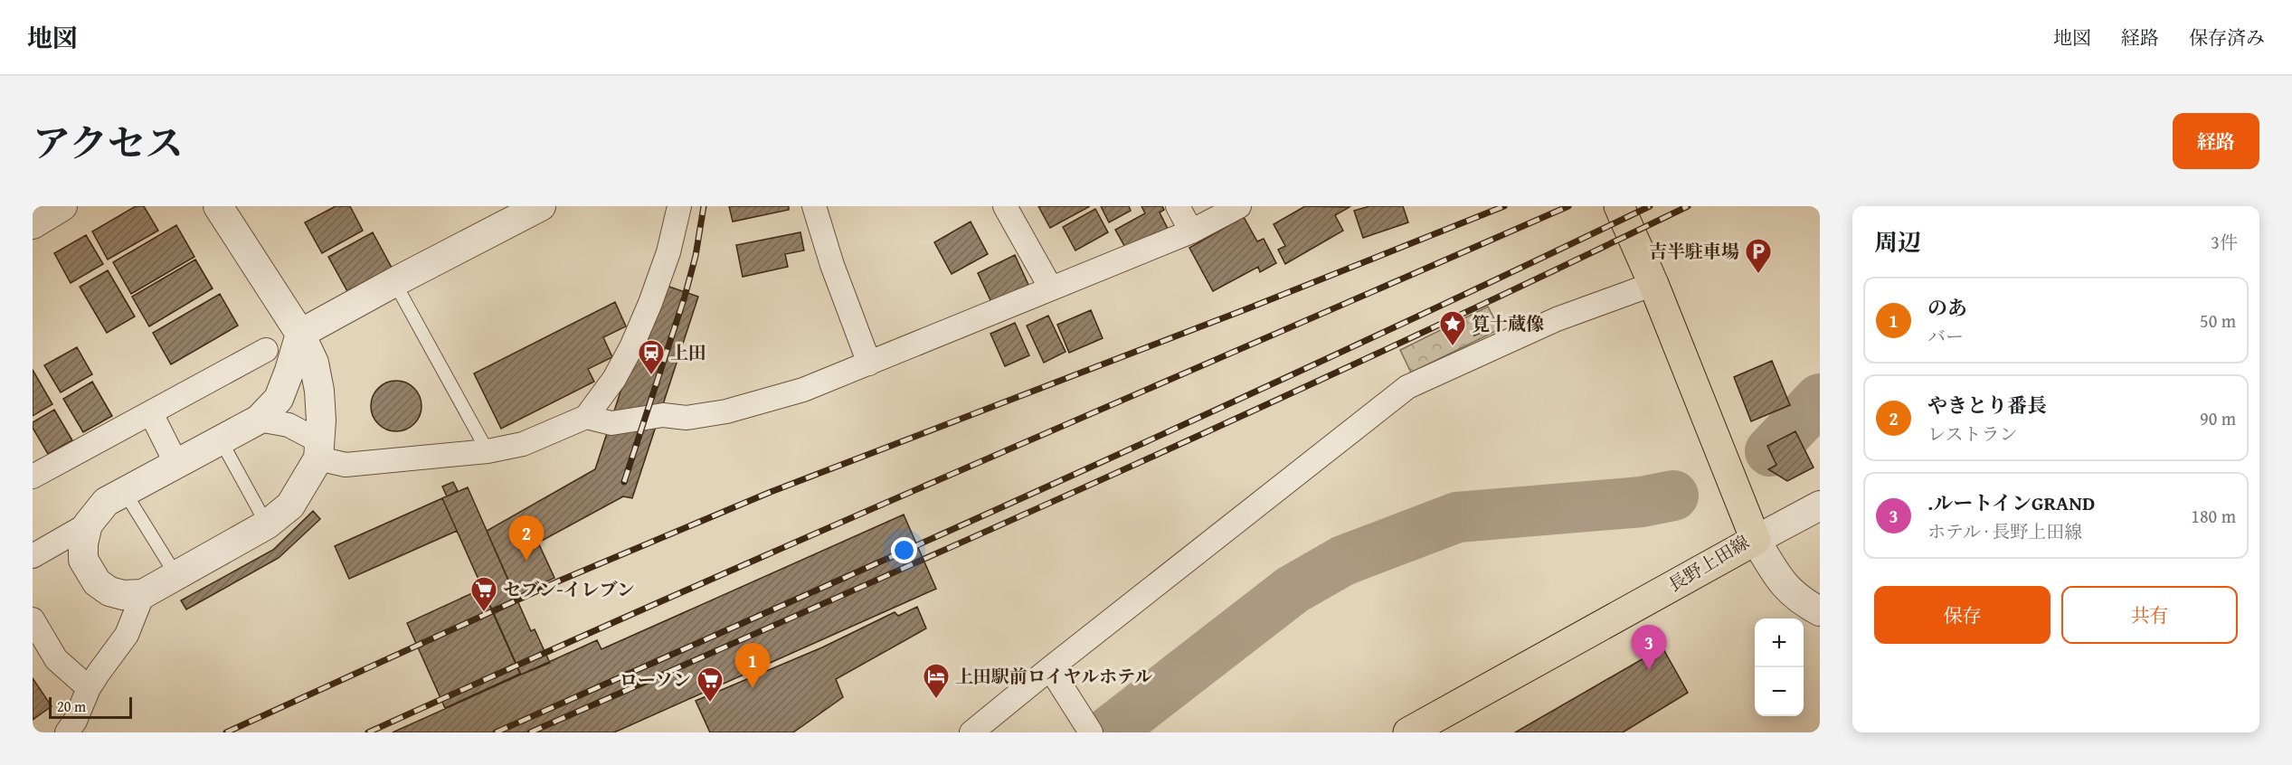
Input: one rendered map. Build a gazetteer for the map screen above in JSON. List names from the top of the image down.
{
  "streets": {
    "main road": ["長野上田線"]
  },
  "places": {
    "parking": ["吉半駐車場"],
    "place": ["筧十蔵像"],
    "station": ["上田"],
    "supermarket": ["セブン-イレブン", "ローソン"],
    "hotel": ["上田駅前ロイヤルホテル"]
  },
  "scale_bar": "20 m",
  "page": {
    "header": "地図",
    "nav": ["地図", "経路", "保存済み"],
    "title": "アクセス",
    "buttons": [
      "経路",
      ["保存", "共有"]
    ],
    "heading": ["周辺", "3件"],
    "list": [
      {
        "mark": "1",
        "name": "のあ",
        "note": "バー",
        "value": "50 m"
      },
      {
        "mark": "2",
        "name": "やきとり番長",
        "note": "レストラン",
        "value": "90 m"
      },
      {
        "mark": "3",
        "name": ".ルートインGRAND",
        "note": "ホテル · 長野上田線",
        "value": "180 m"
      }
    ],
    "pins": ["2", "3", "1"],
    "map_buttons": ["+", "−"],
    "scale": "20 m"
  }
}
